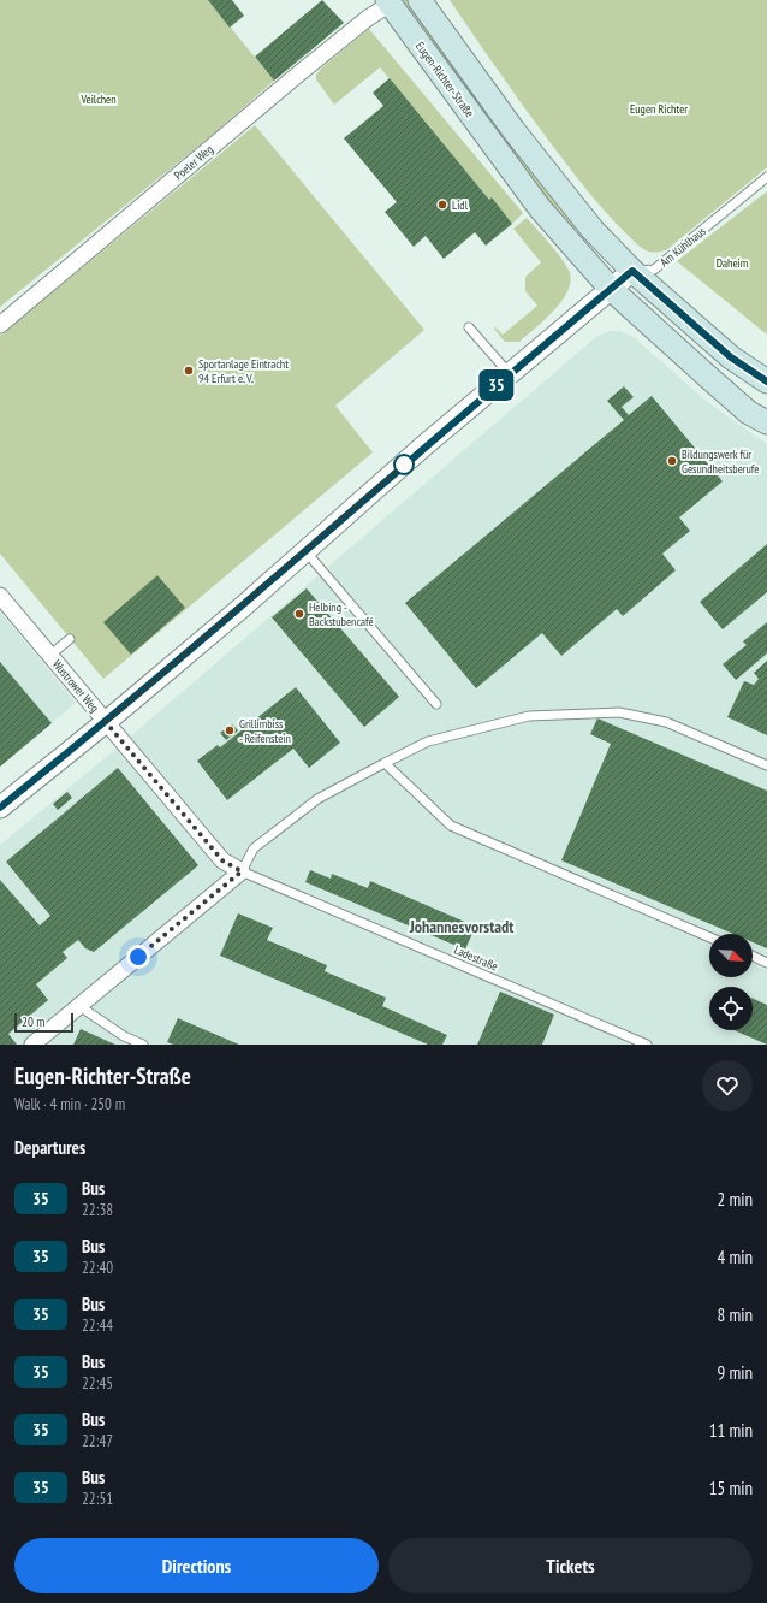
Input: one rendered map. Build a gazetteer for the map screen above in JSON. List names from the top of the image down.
{
  "streets": {
    "main road": ["Eugen-Richter-Straße"],
    "street": ["Poeler Weg", "Wustrower Weg"],
    "lane": ["Am Kühlhaus", "Ladestraße"]
  },
  "crossings": [
    ["Eugen-Richter-Straße", "Poeler Weg"],
    ["Wustrower Weg", "Ladestraße"]
  ],
  "districts": ["Johannesvorstadt"],
  "parks": ["Veilchen", "Eugen Richter", "Daheim"],
  "places": [
    "Lidl",
    "Sportanlage Eintracht 94 Erfurt e. V.",
    "Bildungswerk für Gesundheitsberufe",
    "Helbing - Backstubencafé",
    "Grillimbiss - Reifenstein"
  ],
  "lines": ["bus line 35"],
  "scale_bar": "20 m",
  "north": "bottom right",
  "page": {
    "on_map": "35",
    "scale": "20 m",
    "heading": [
      ["Eugen-Richter-Straße", "Walk · 4 min · 250 m"],
      "Departures"
    ],
    "list": [
      {
        "mark": "35",
        "name": "Bus",
        "note": "22:38",
        "value": "2 min"
      },
      {
        "mark": "35",
        "name": "Bus",
        "note": "22:40",
        "value": "4 min"
      },
      {
        "mark": "35",
        "name": "Bus",
        "note": "22:44",
        "value": "8 min"
      },
      {
        "mark": "35",
        "name": "Bus",
        "note": "22:45",
        "value": "9 min"
      },
      {
        "mark": "35",
        "name": "Bus",
        "note": "22:47",
        "value": "11 min"
      },
      {
        "mark": "35",
        "name": "Bus",
        "note": "22:51",
        "value": "15 min"
      }
    ],
    "buttons": ["Directions", "Tickets"]
  }
}
